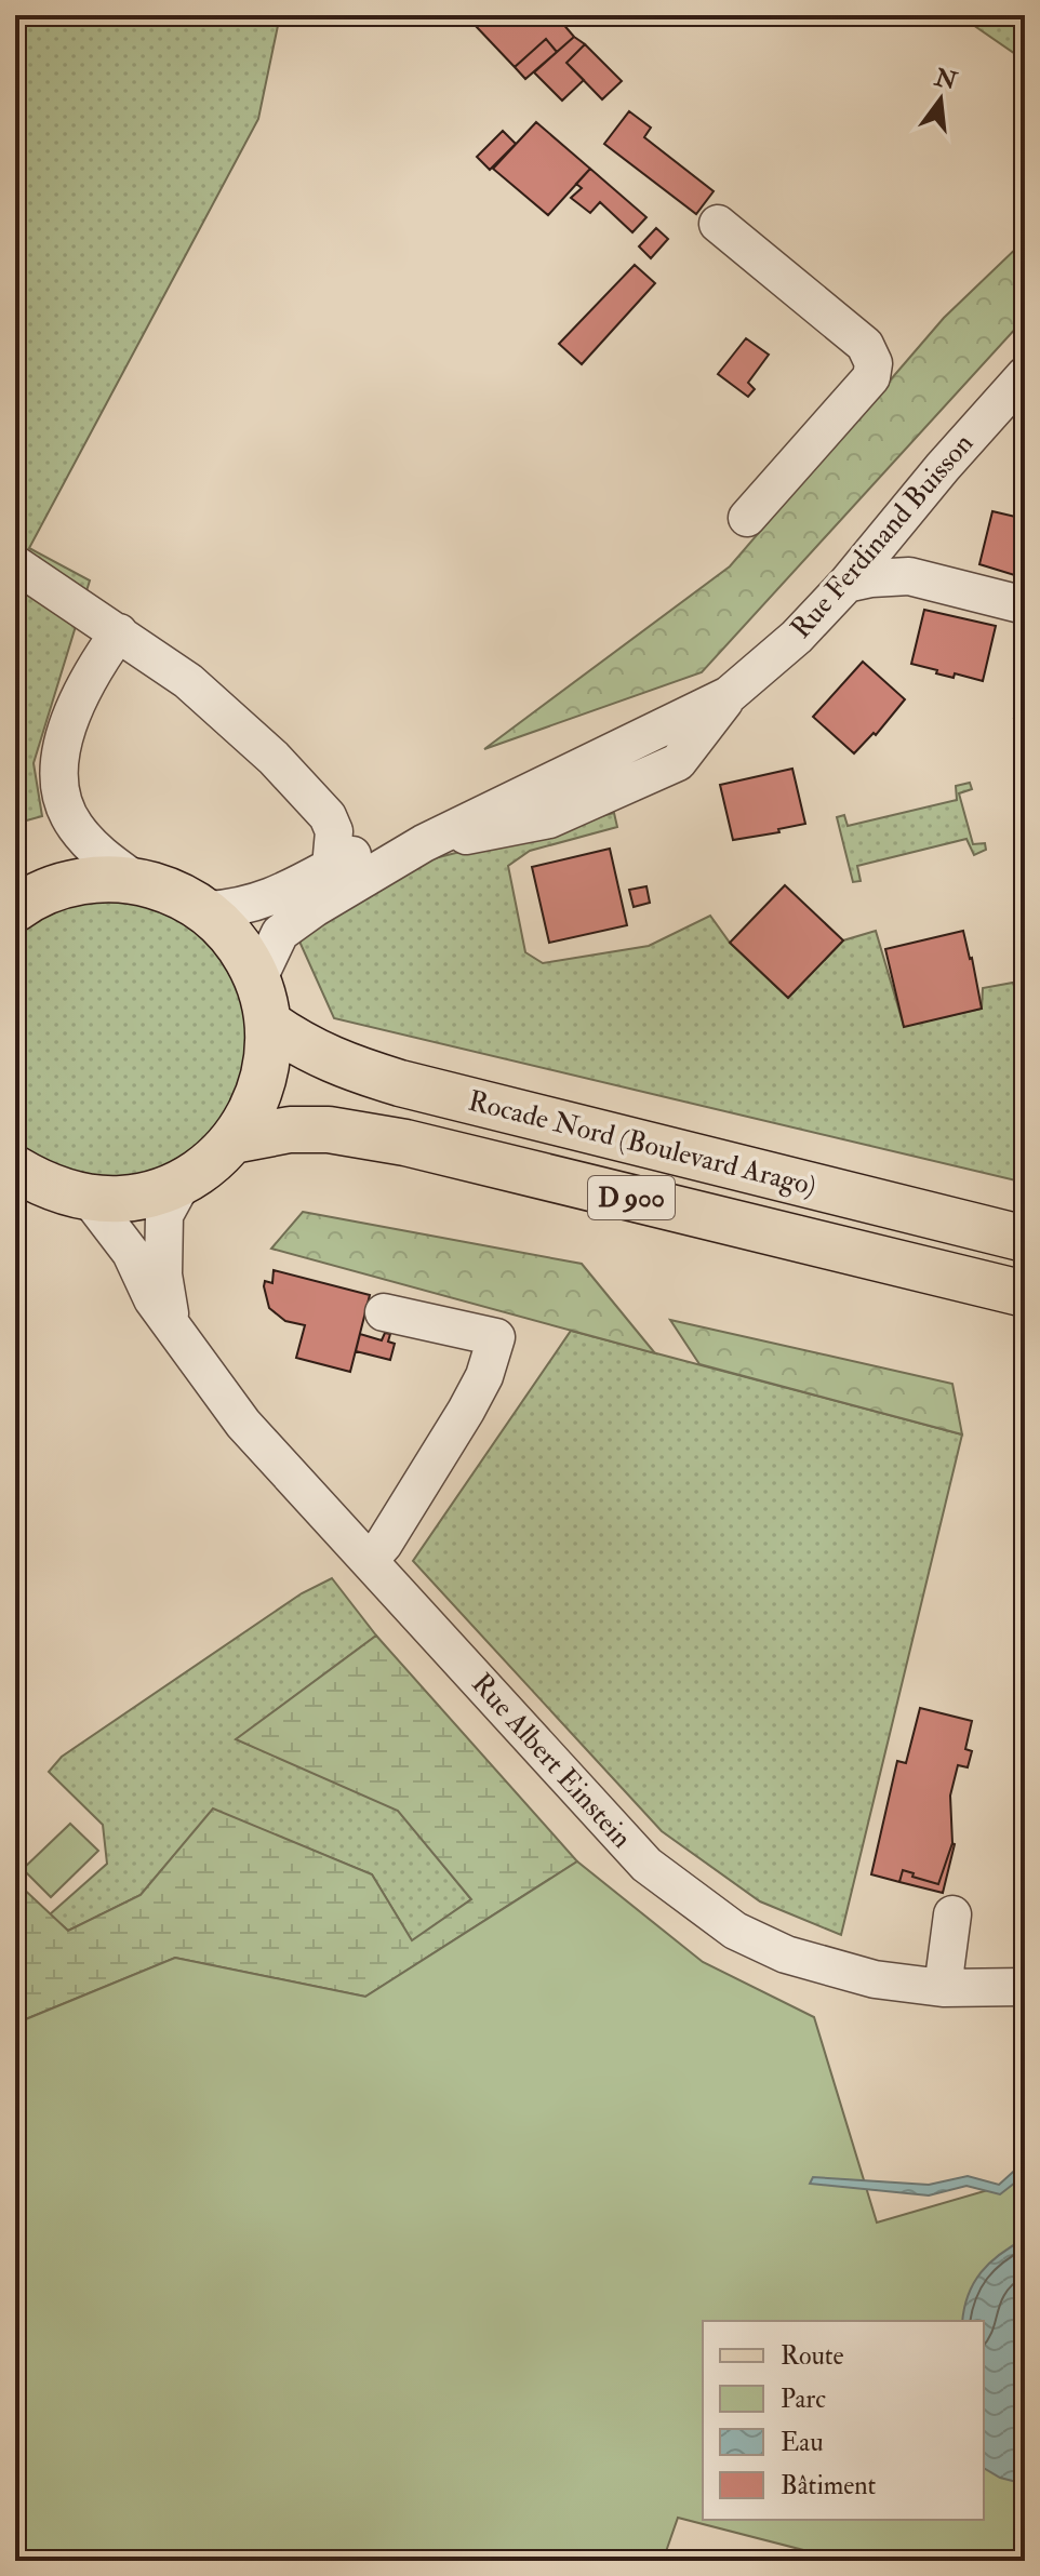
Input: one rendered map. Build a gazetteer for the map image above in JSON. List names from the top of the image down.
{
  "streets": {
    "main road": ["Rocade Nord (Boulevard Arago)", "D 900"],
    "street": ["Rue Ferdinand Buisson", "Rue Albert Einstein"]
  },
  "legend": [
    "Route",
    "Parc",
    "Eau",
    "Bâtiment"
  ],
  "north": "top"
}
